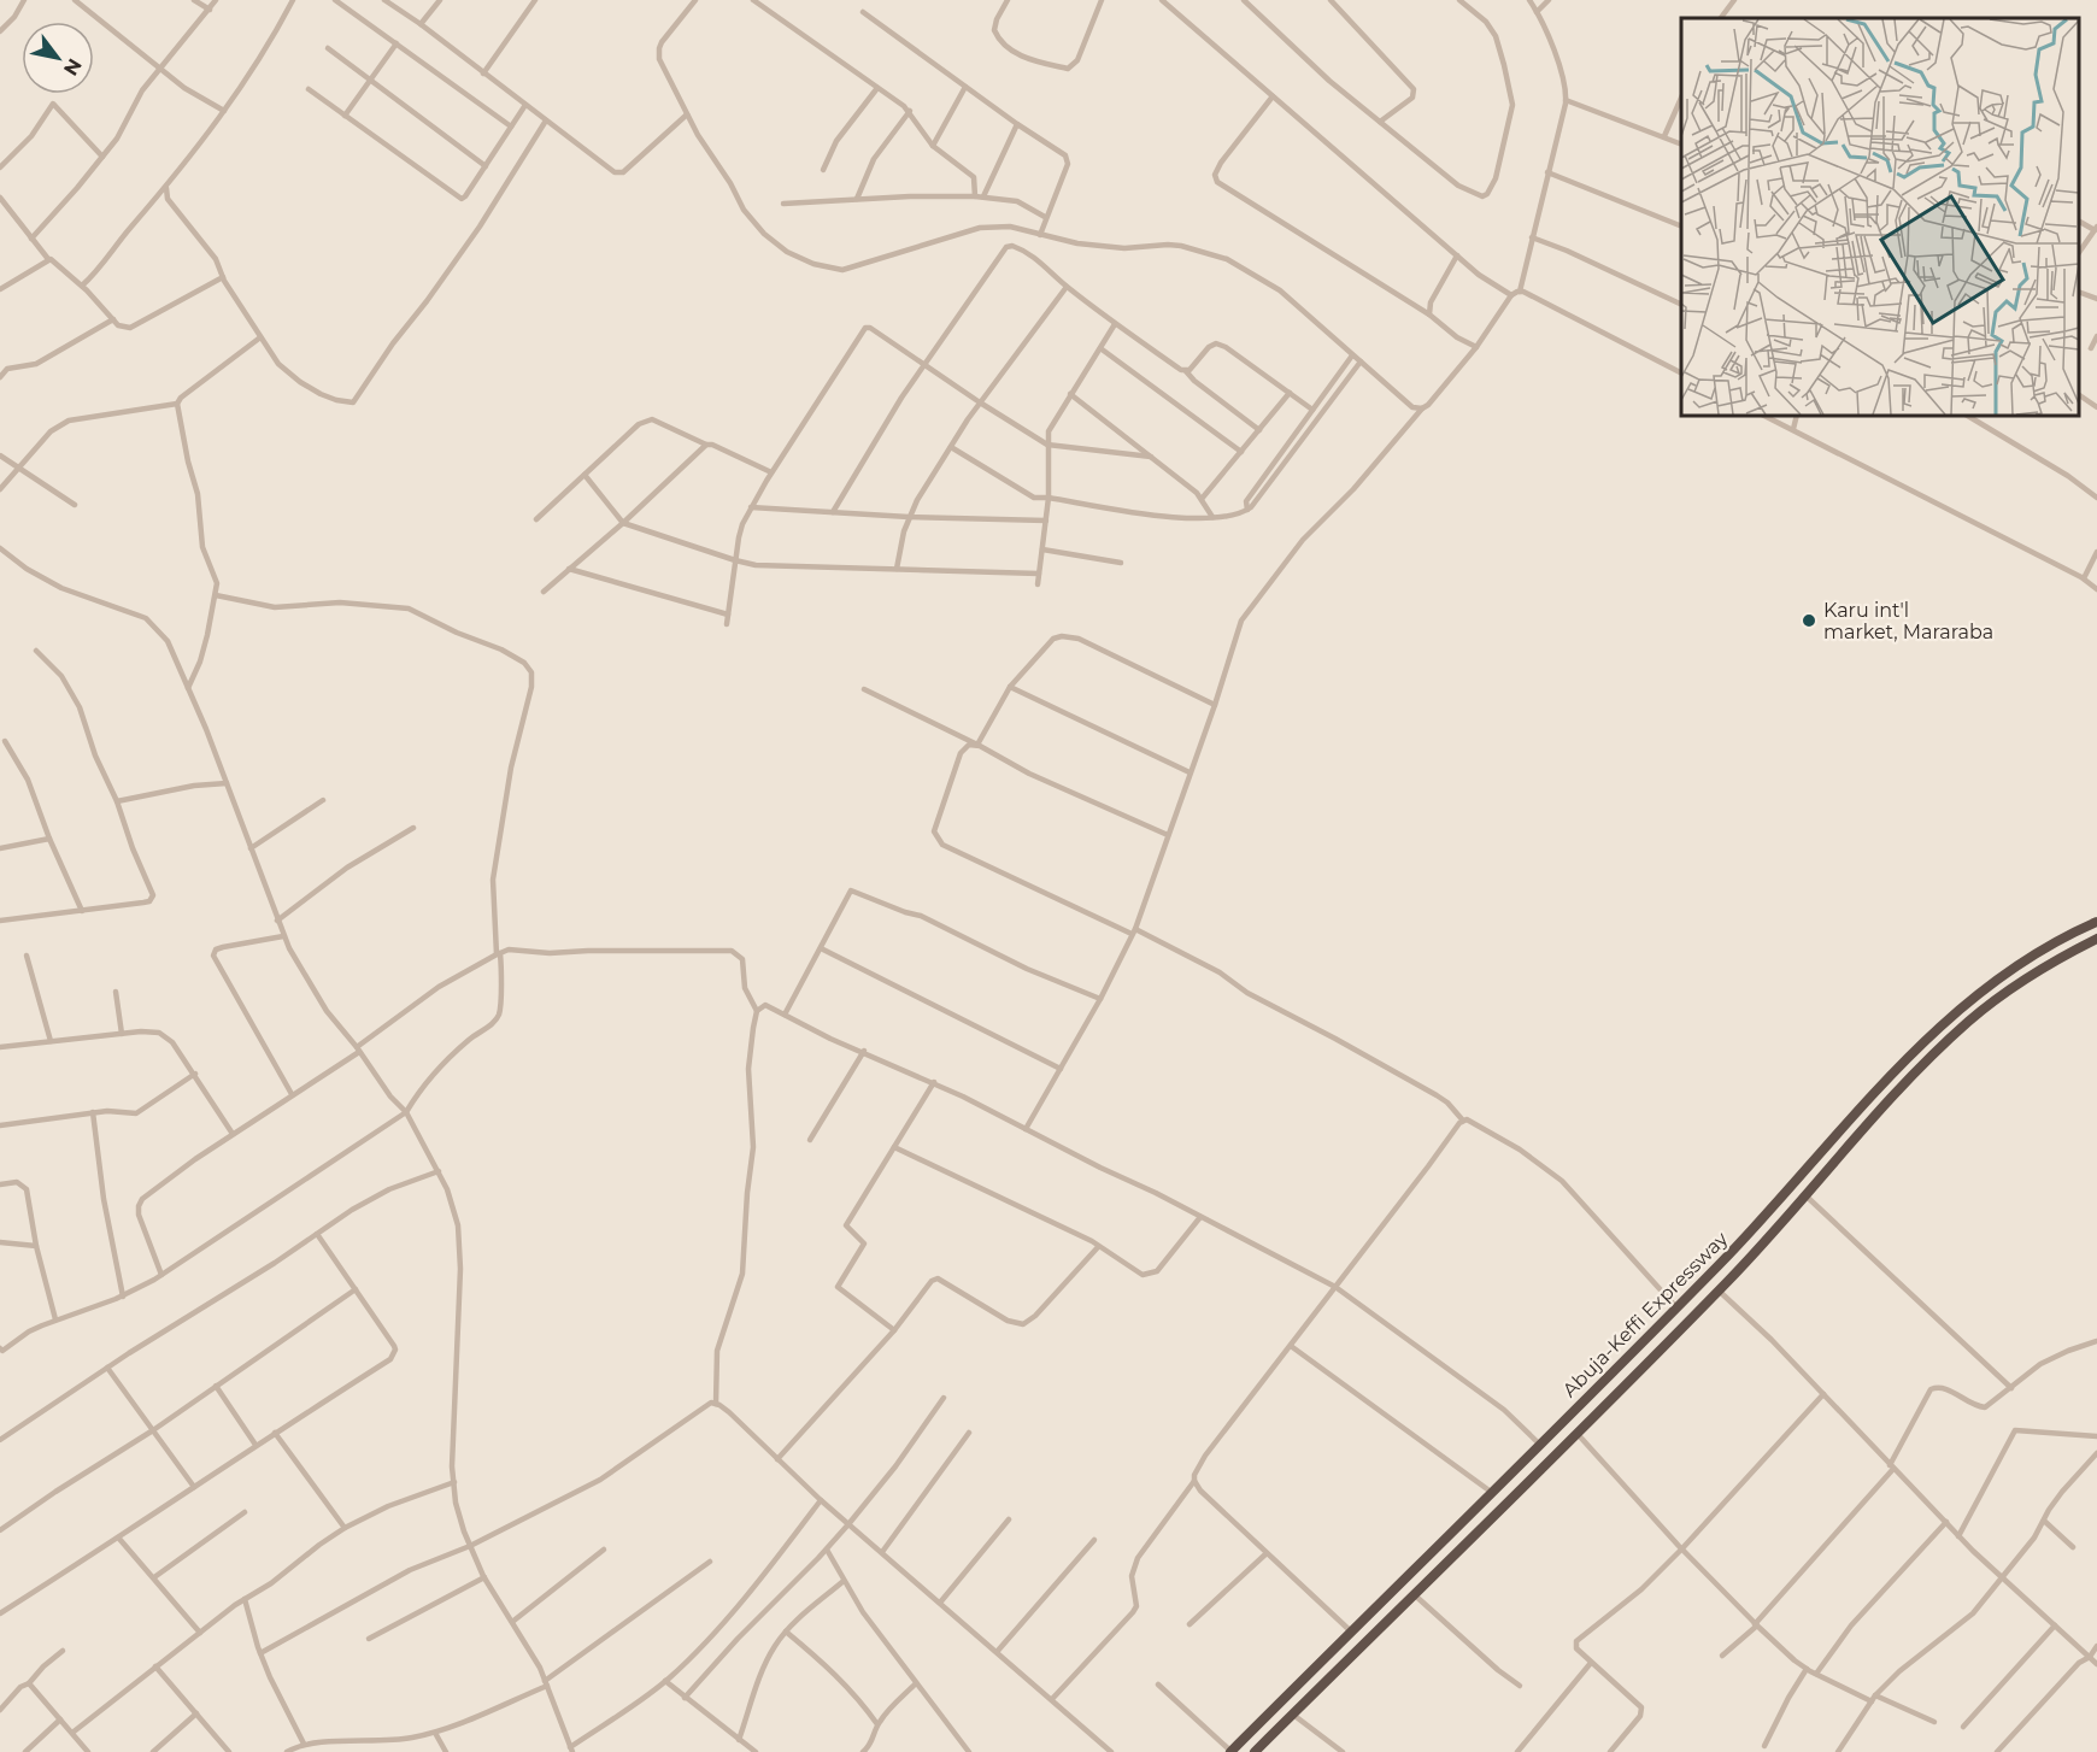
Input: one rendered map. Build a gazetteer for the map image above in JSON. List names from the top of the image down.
{
  "streets": {
    "highway": ["Abuja-Keffi Expressway"]
  },
  "places": ["Karu int'l market, Mararaba"],
  "north": "bottom right"
}
